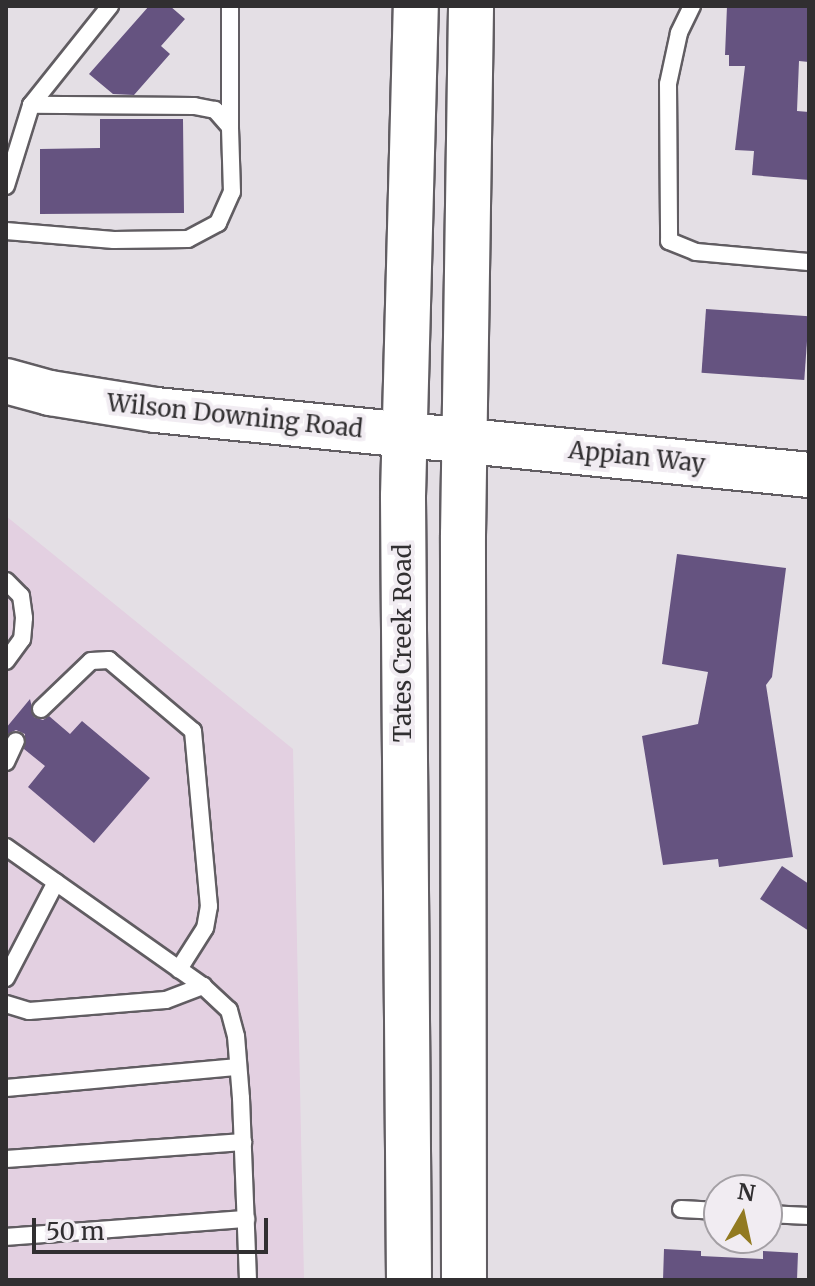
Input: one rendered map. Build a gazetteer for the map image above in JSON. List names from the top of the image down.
{
  "streets": {
    "main road": ["Wilson Downing Road", "Appian Way", "Tates Creek Road"]
  },
  "crossings": [
    ["Wilson Downing Road", "Appian Way"],
    ["Wilson Downing Road", "Tates Creek Road"]
  ],
  "scale_bar": "50 m",
  "north": "top"
}
